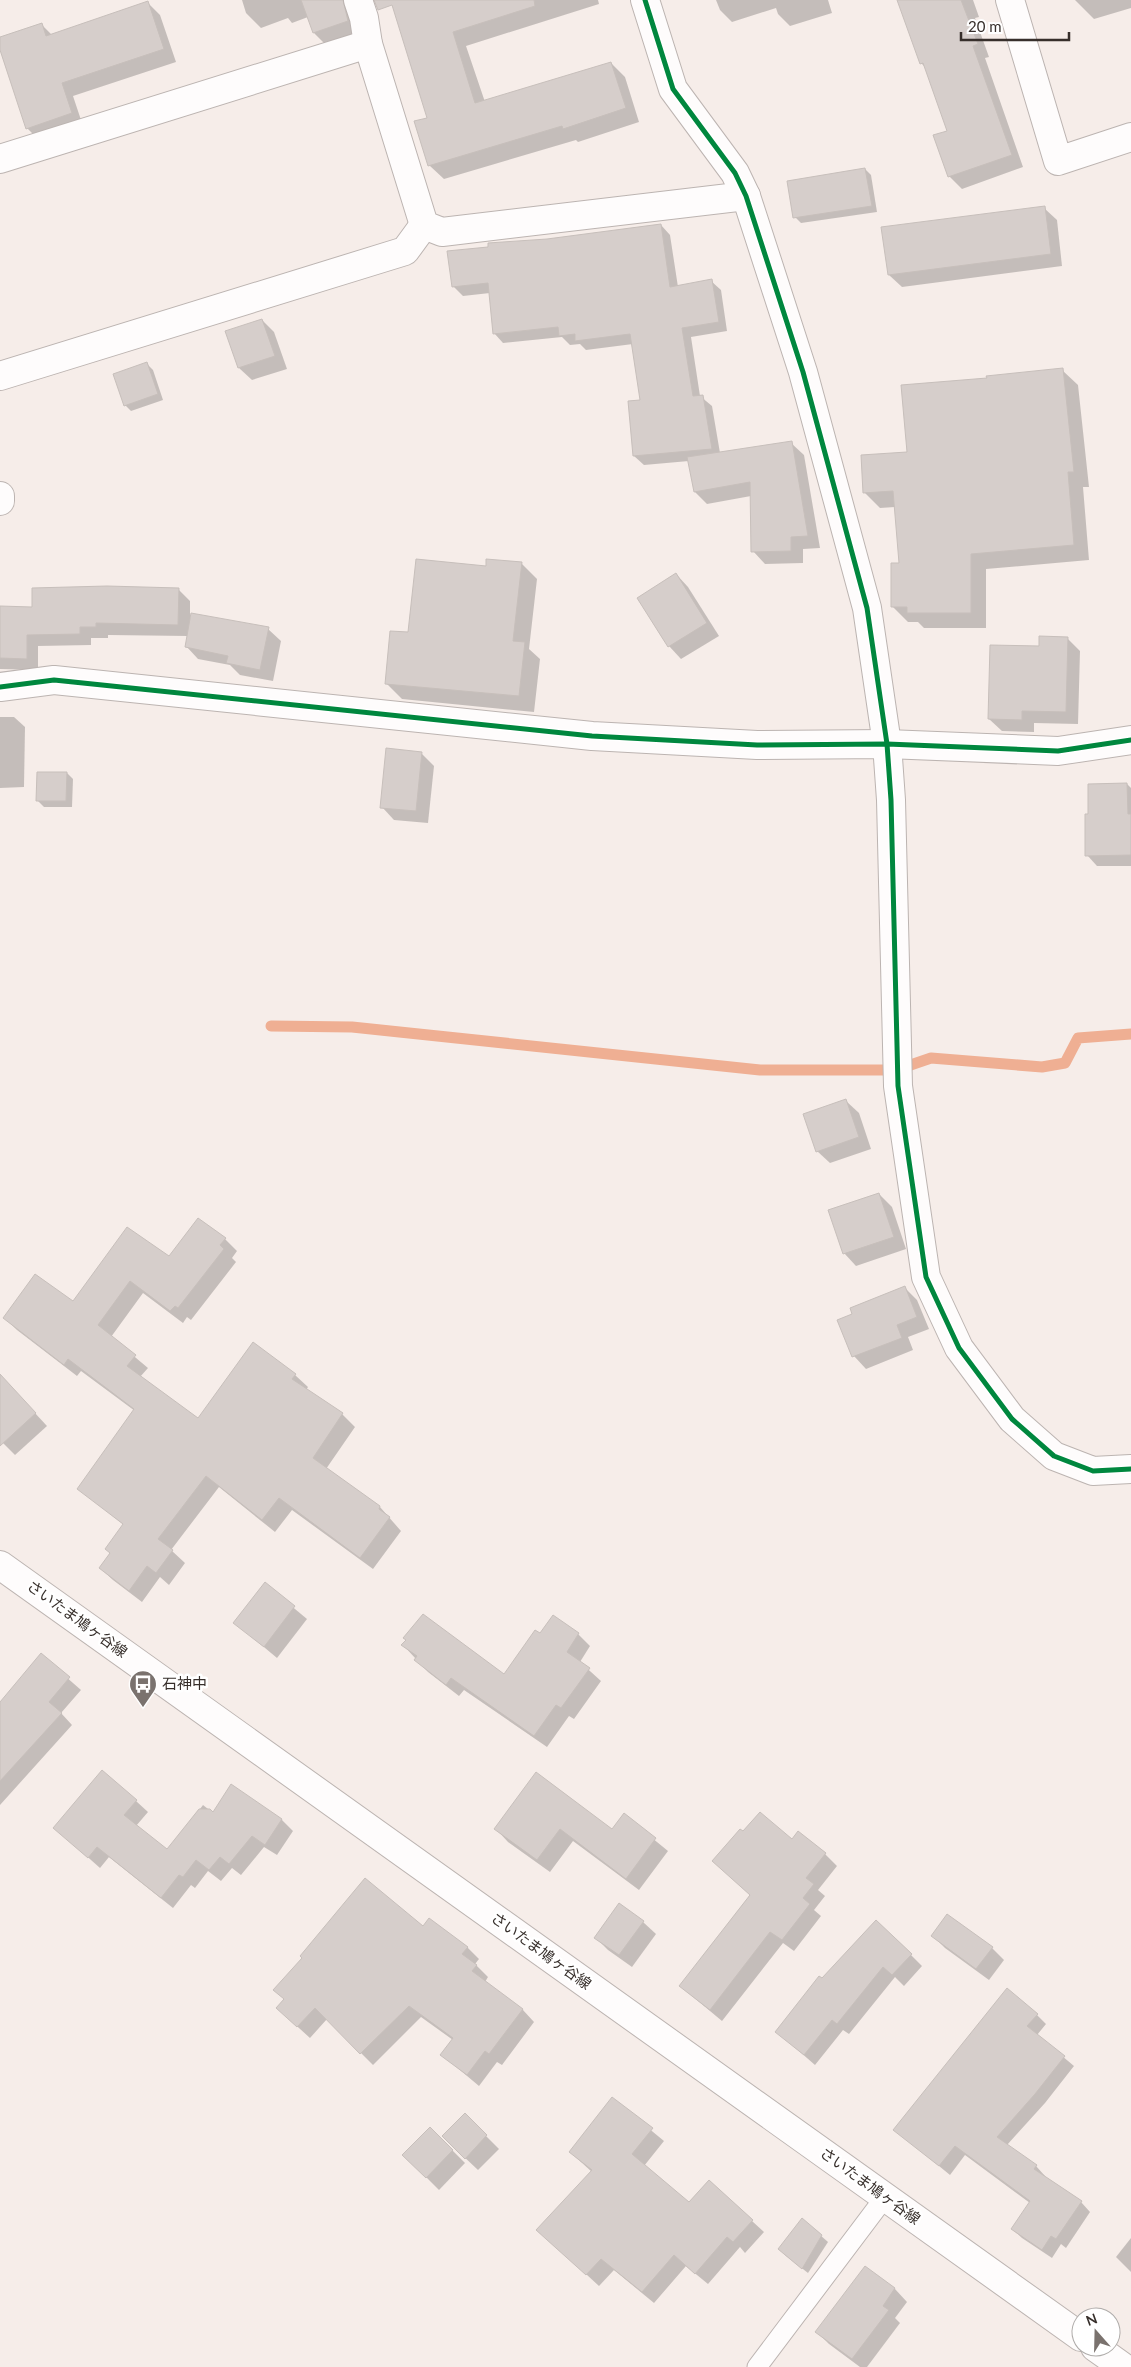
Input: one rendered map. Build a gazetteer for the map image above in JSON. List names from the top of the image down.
{
  "streets": {
    "street": ["さいたま鳩ヶ谷線"]
  },
  "places": {
    "bus stop": ["石神中"]
  },
  "scale_bar": "20 m",
  "north": "top"
}
